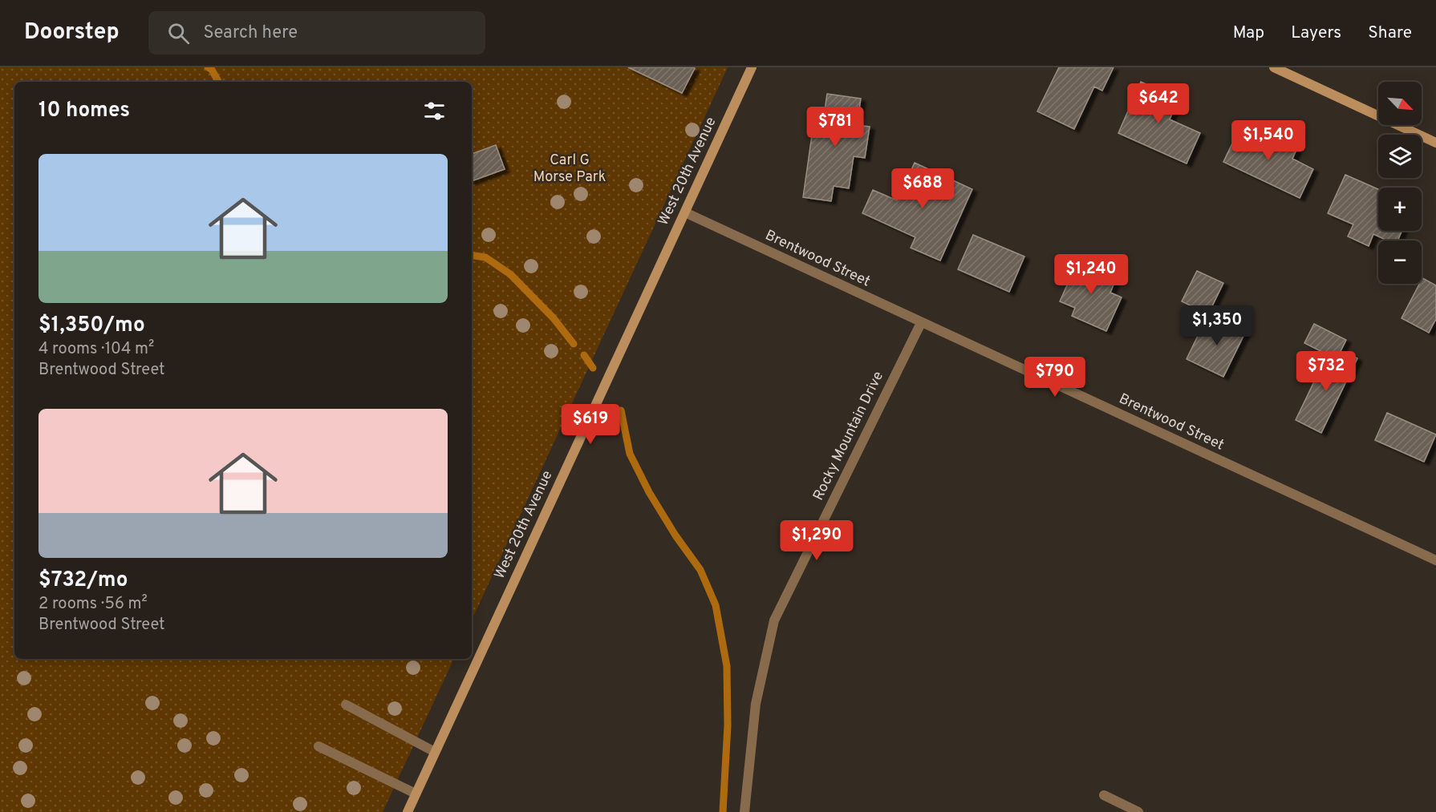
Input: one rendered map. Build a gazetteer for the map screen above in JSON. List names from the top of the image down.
{
  "streets": {
    "street": ["West 20th Avenue", "Brentwood Street", "Rocky Mountain Drive"]
  },
  "crossings": [
    ["West 20th Avenue", "Brentwood Street"],
    ["Brentwood Street", "Rocky Mountain Drive"]
  ],
  "parks": ["Carl G Morse Park"],
  "north": "bottom right",
  "page": {
    "header": "Doorstep",
    "search": "Search here",
    "nav": ["Map", "Layers", "Share"],
    "map_buttons": ["+", "−"],
    "heading": "10 homes",
    "price": [
      "$642",
      "$781",
      "$1,540",
      "$688",
      "$1,240",
      "$1,350",
      "$732",
      "$790",
      "$619",
      "$1,290"
    ],
    "list": [
      {
        "name": "$1,350/mo",
        "note": "4 rooms · 104 m² · Brentwood Street"
      },
      {
        "name": "$732/mo",
        "note": "2 rooms · 56 m² · Brentwood Street"
      }
    ]
  }
}
